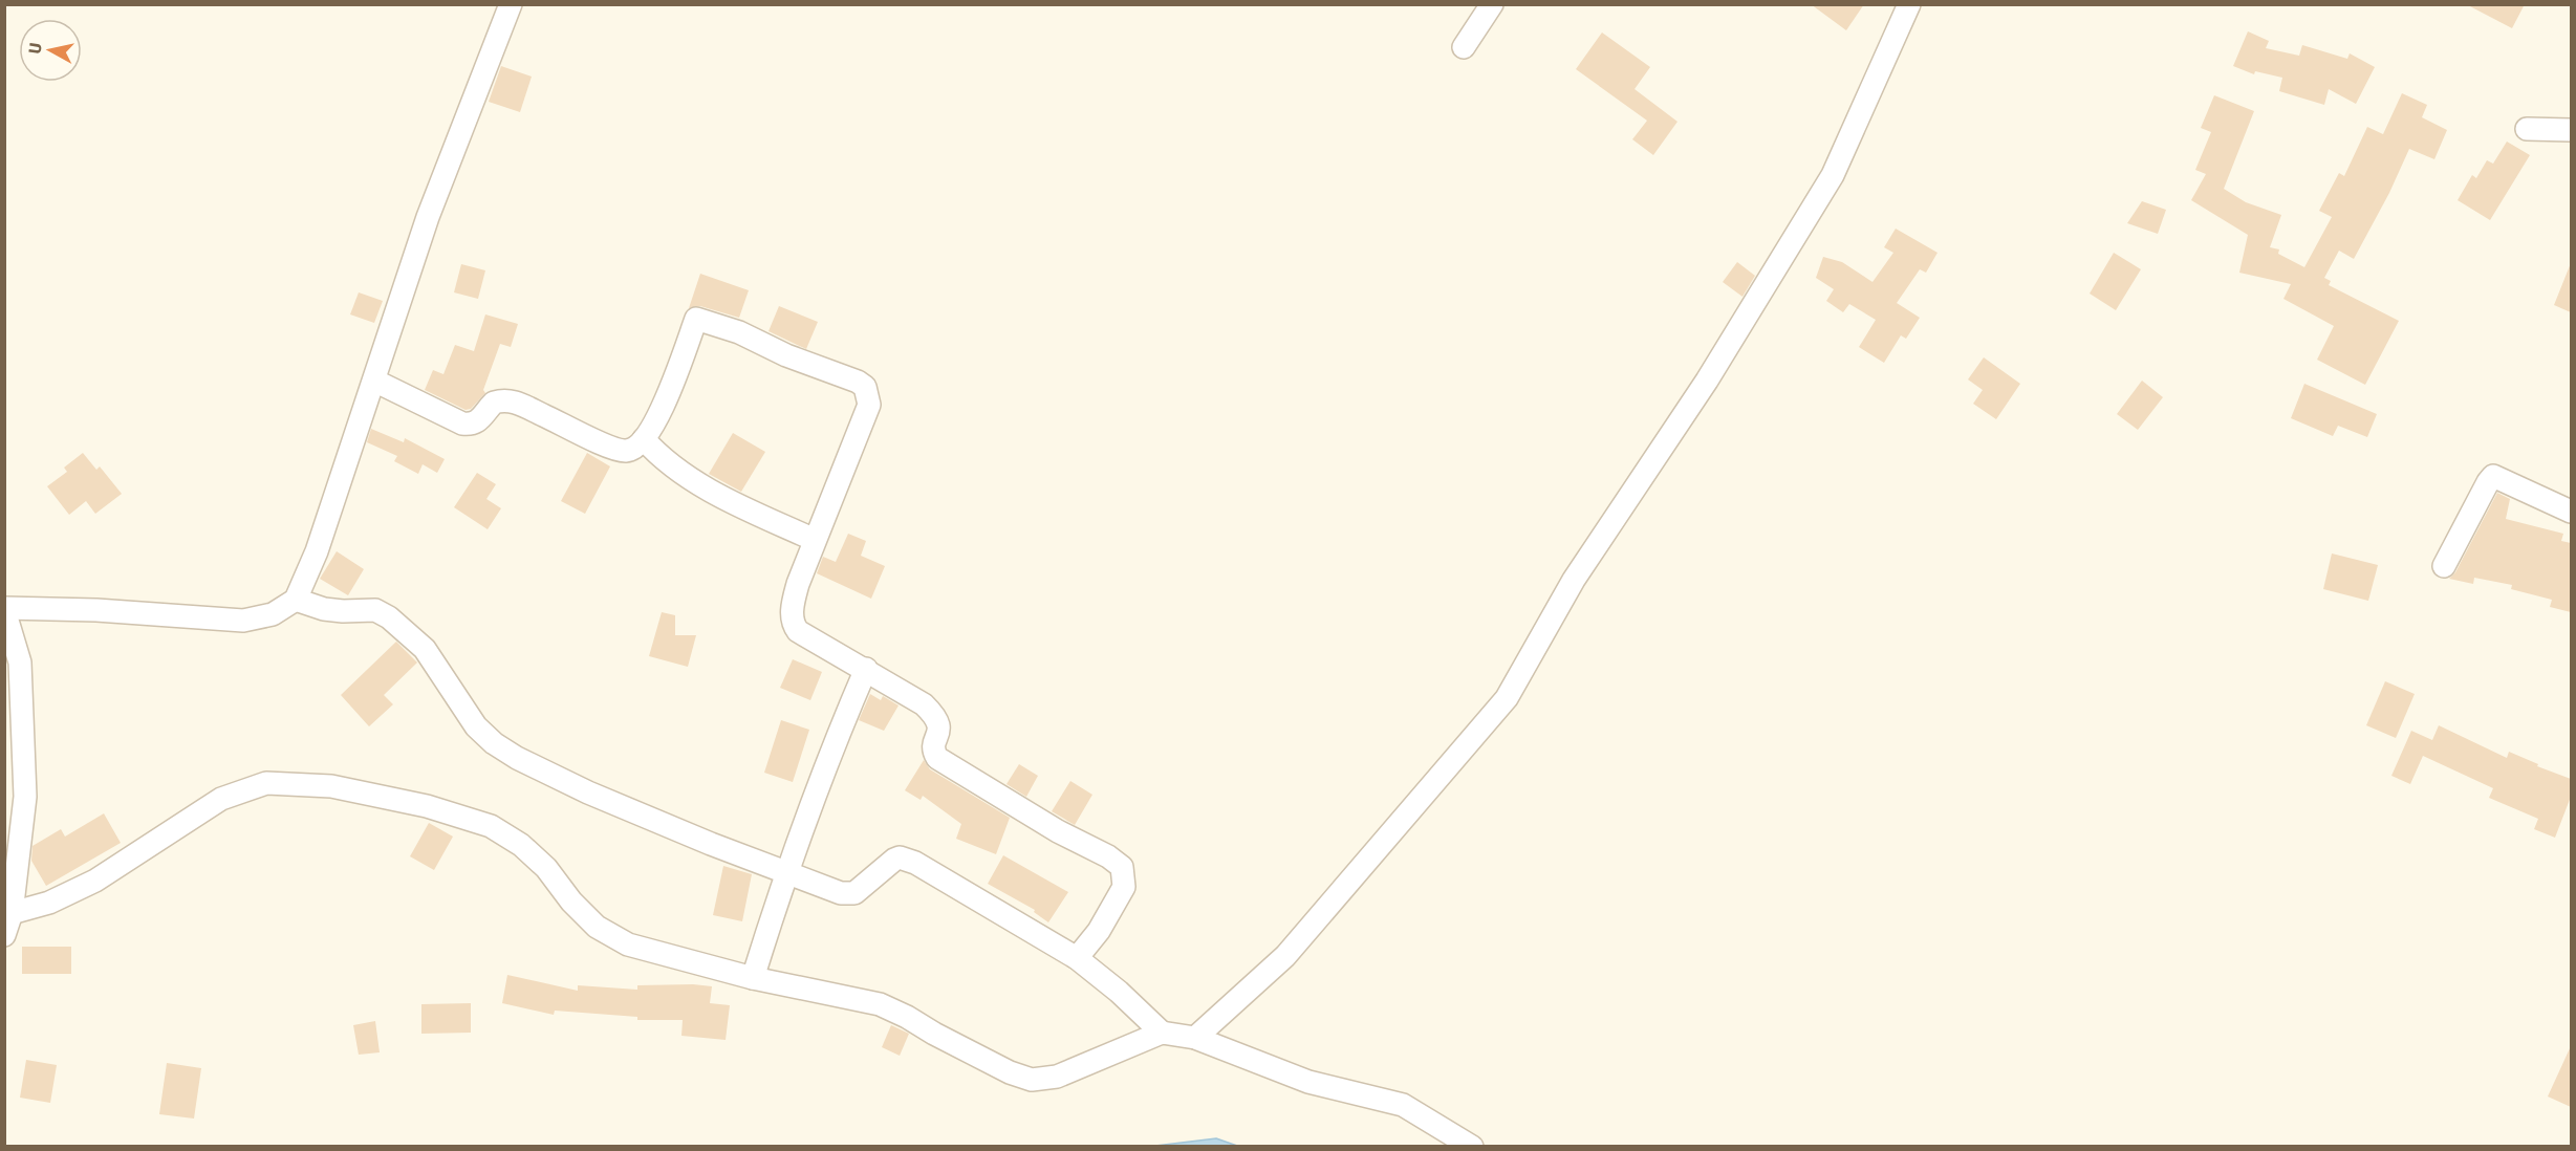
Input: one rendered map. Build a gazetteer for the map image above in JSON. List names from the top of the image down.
{
  "north": "left"
}
